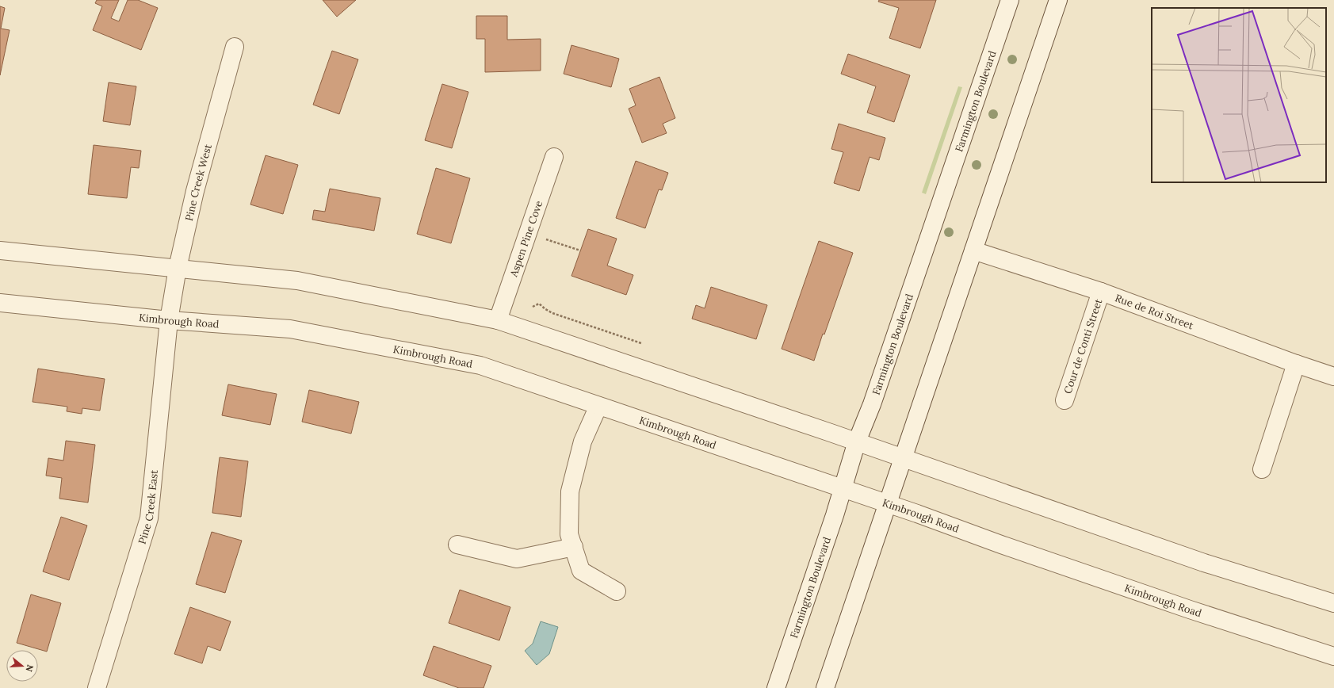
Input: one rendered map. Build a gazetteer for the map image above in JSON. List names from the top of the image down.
{
  "streets": {
    "street": [
      "Farmington Boulevard",
      "Pine Creek West",
      "Aspen Pine Cove",
      "Rue de Roi Street",
      "Kimbrough Road",
      "Cour de Conti Street",
      "Pine Creek East"
    ]
  },
  "crossings": [
    ["Farmington Boulevard", "Kimbrough Road"],
    ["Pine Creek West", "Kimbrough Road"],
    ["Pine Creek West", "Pine Creek East"],
    ["Rue de Roi Street", "Cour de Conti Street"],
    ["Kimbrough Road", "Pine Creek East"]
  ],
  "north": "right"
}
